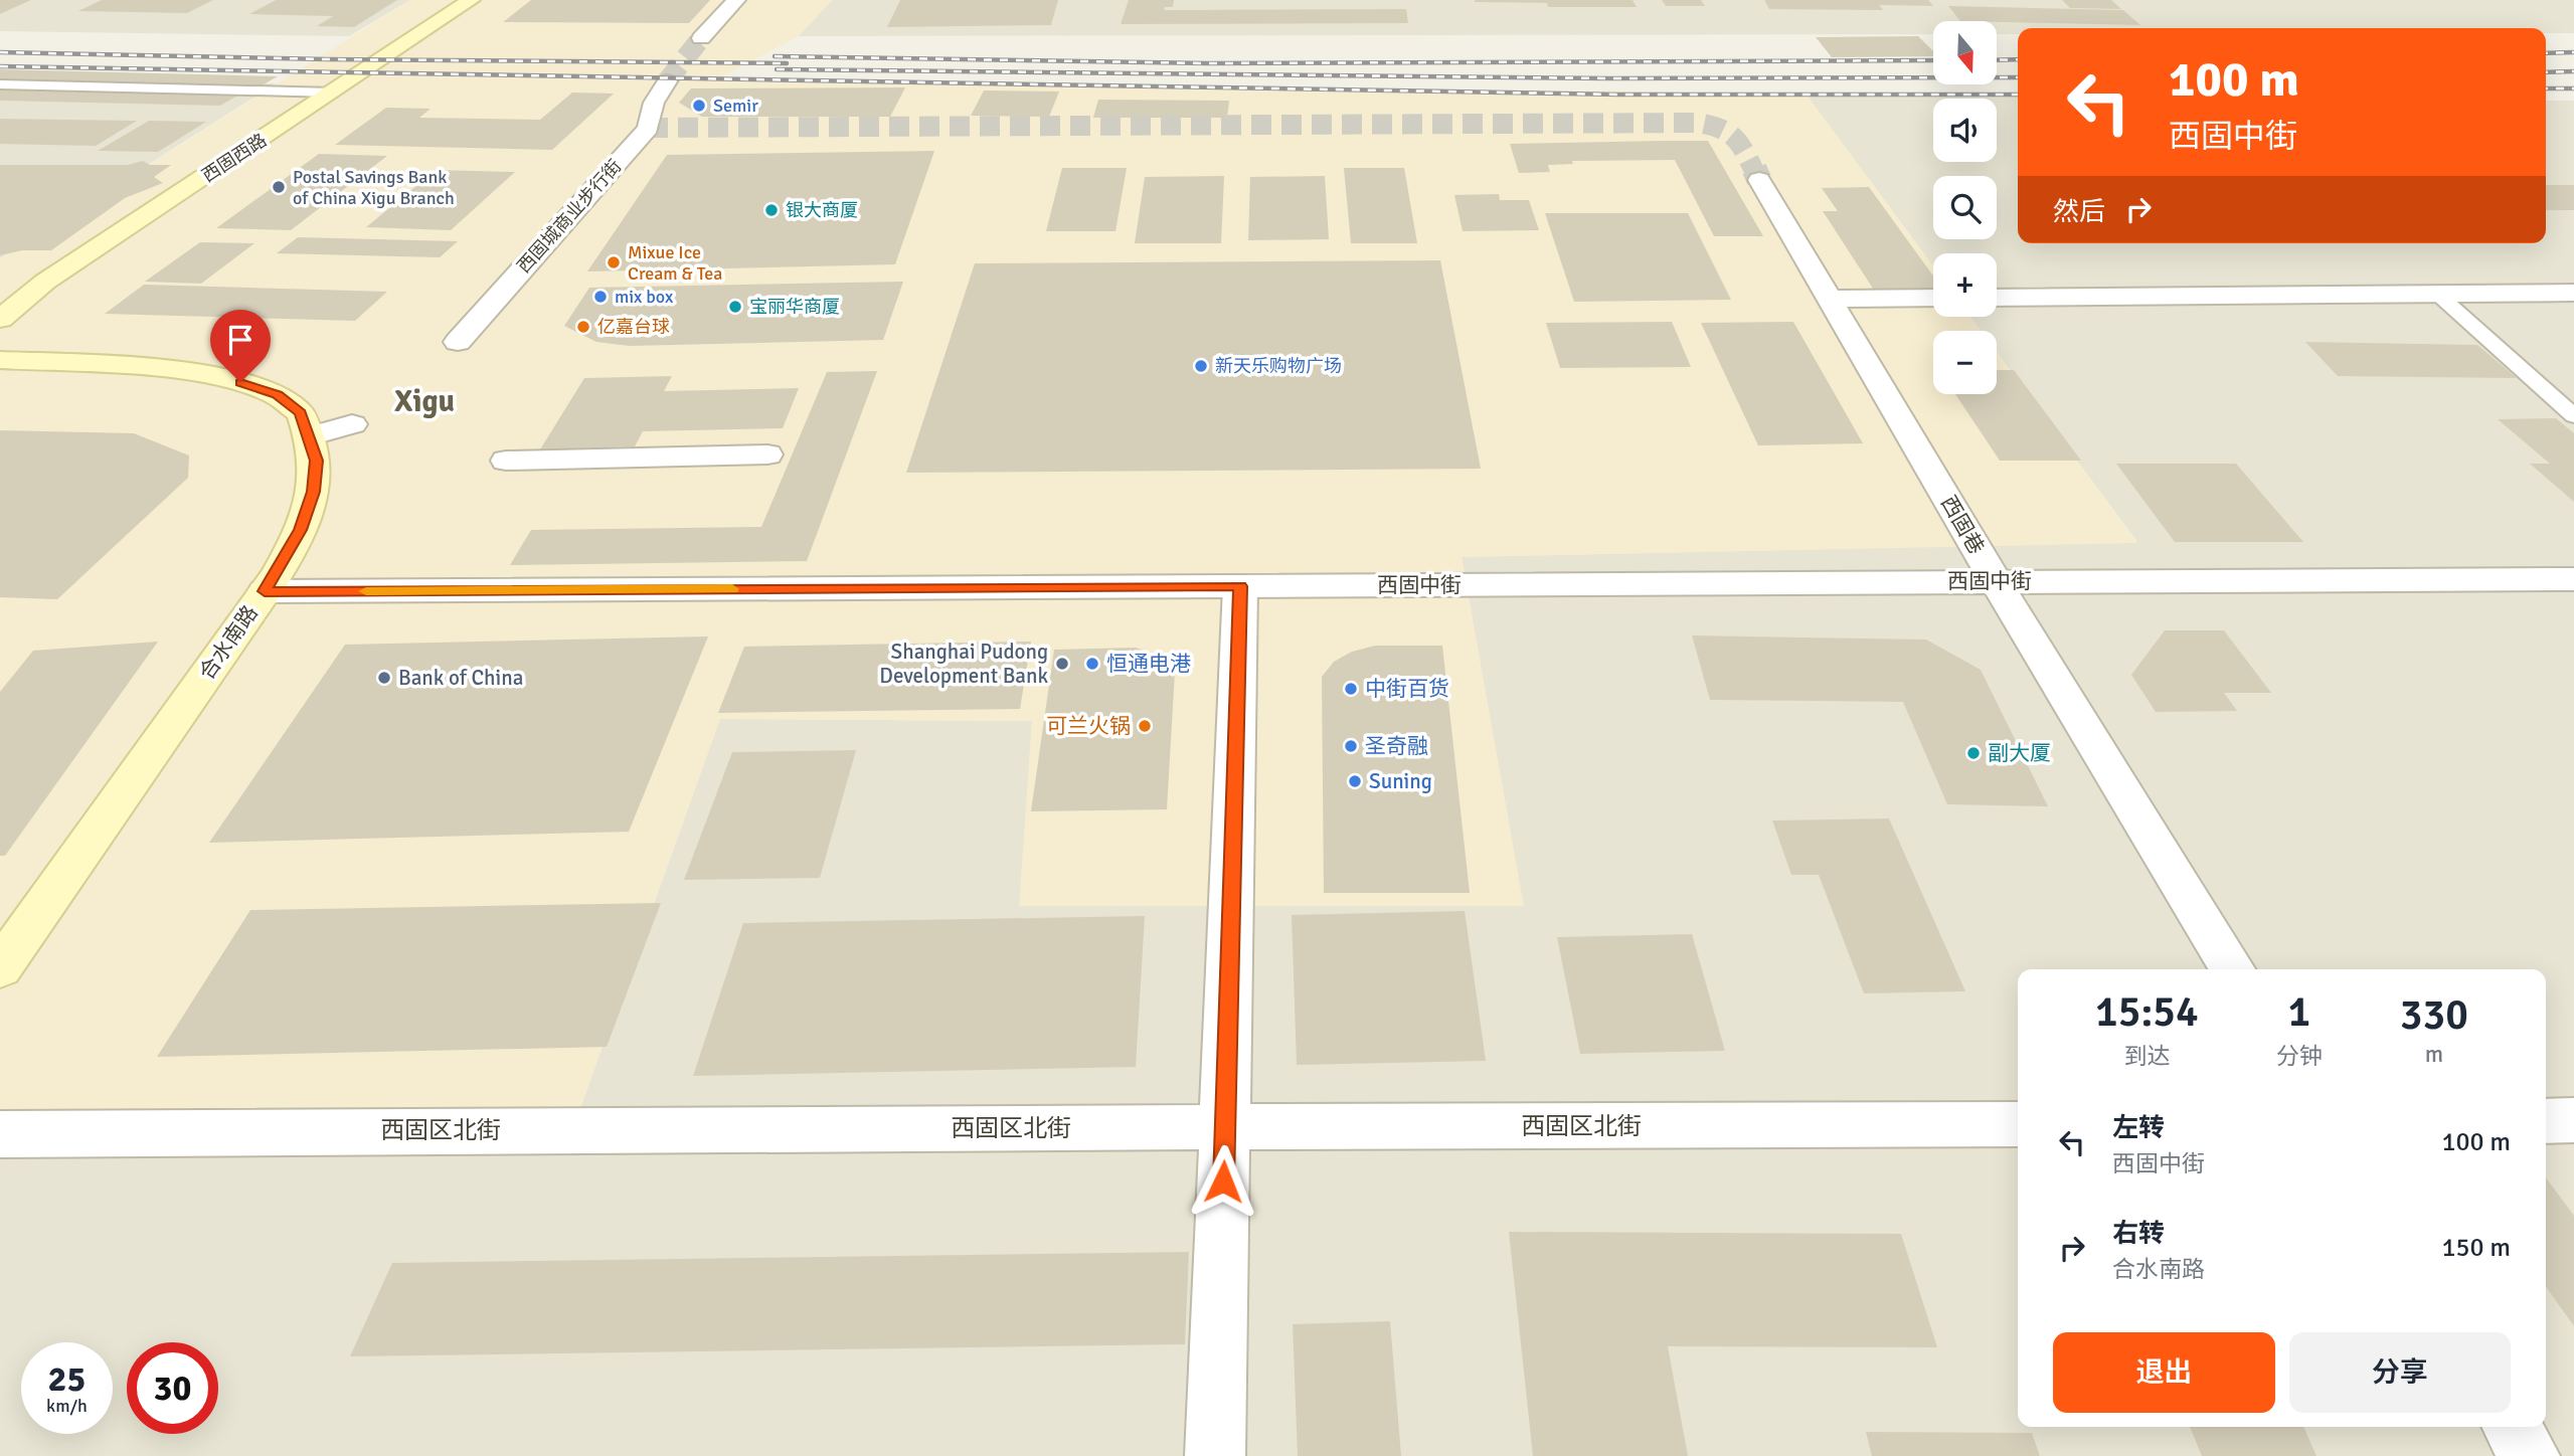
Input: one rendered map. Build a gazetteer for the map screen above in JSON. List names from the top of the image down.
{
  "streets": {
    "main road": ["西固西路", "合水南路"],
    "street": [
      "西固城商业步行街",
      "西固巷",
      "西固中街",
      "西固区北街"
    ]
  },
  "crossings": [
    ["西固巷", "西固中街"],
    ["西固中街", "合水南路"]
  ],
  "districts": ["Xigu"],
  "places": [
    "Semir",
    "Postal Savings Bank of China Xigu Branch",
    "银大商厦",
    "Mixue Ice Cream & Tea",
    "mix box",
    "宝丽华商厦",
    "亿嘉台球",
    "新天乐购物广场",
    "Shanghai Pudong Development Bank",
    "恒通电港",
    "Bank of China",
    "中街百货",
    "可兰火锅",
    "圣奇融",
    "副大厦",
    "Suning"
  ],
  "north": "bottom",
  "page": {
    "map_buttons": ["+", "−"],
    "turn": ["100 m", "西固中街"],
    "then": "然后",
    "eta": [
      "15:54",
      "到达",
      "1",
      "分钟",
      "330",
      "m"
    ],
    "list": [
      {
        "name": "左转",
        "note": "西固中街",
        "value": "100 m"
      },
      {
        "name": "右转",
        "note": "合水南路",
        "value": "150 m"
      }
    ],
    "buttons": ["退出", "分享"],
    "speed": "25 km/h",
    "limit": "30"
  }
}
